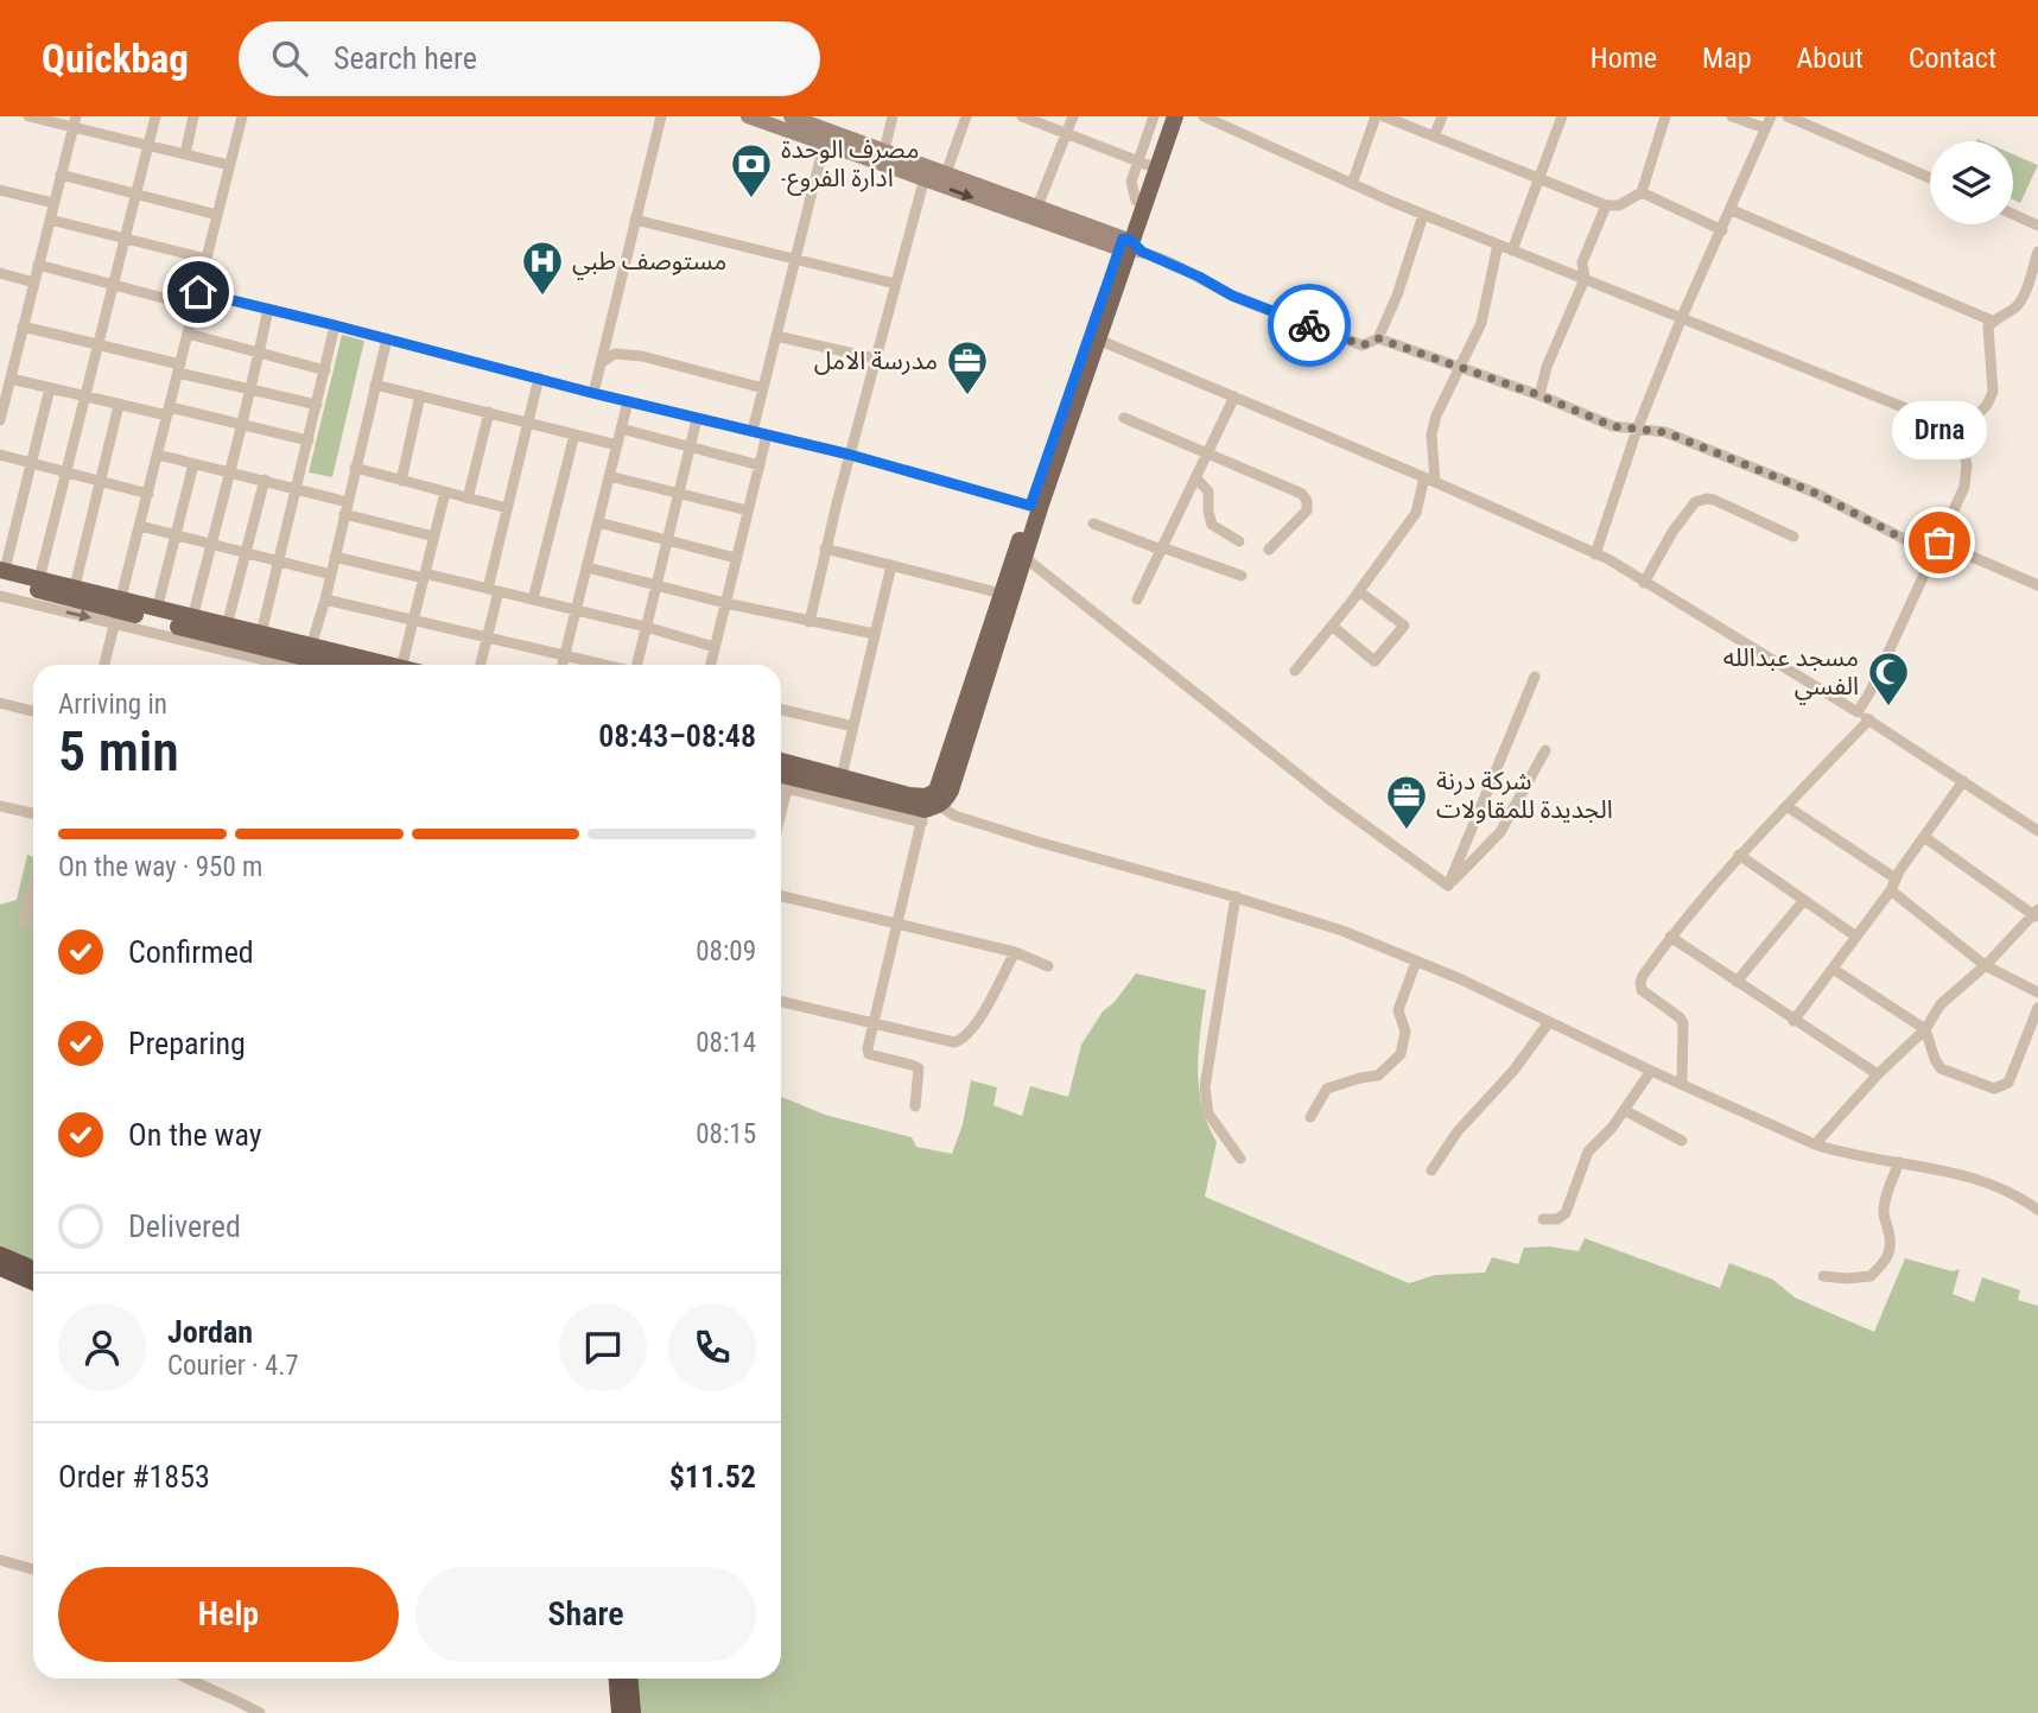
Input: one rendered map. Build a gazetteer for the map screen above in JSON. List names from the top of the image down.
{
  "places": {
    "bank": ["مصرف الوحدة -ادارة الفروع"],
    "hospital": ["مستوصف طبي"],
    "office": ["مدرسة الامل", "شركة درنة الجديدة للمقاولات"],
    "other": ["Drna"],
    "mosque": ["مسجد عبدالله الفسي"]
  },
  "page": {
    "header": "Quickbag",
    "search": "Search here",
    "nav": [
      "Home",
      "Map",
      "About",
      "Contact"
    ],
    "bubble": "Drna",
    "heading": ["5 min", "Arriving in", "08:43–08:48"],
    "panel": [
      "Jordan",
      "Courier · 4.7",
      "Order #1853",
      "$11.52"
    ],
    "bar": "On the way · 950 m",
    "list": [
      ["Confirmed", "08:09"],
      ["Preparing", "08:14"],
      ["On the way", "08:15"],
      "Delivered"
    ],
    "buttons": ["Help", "Share"]
  }
}
